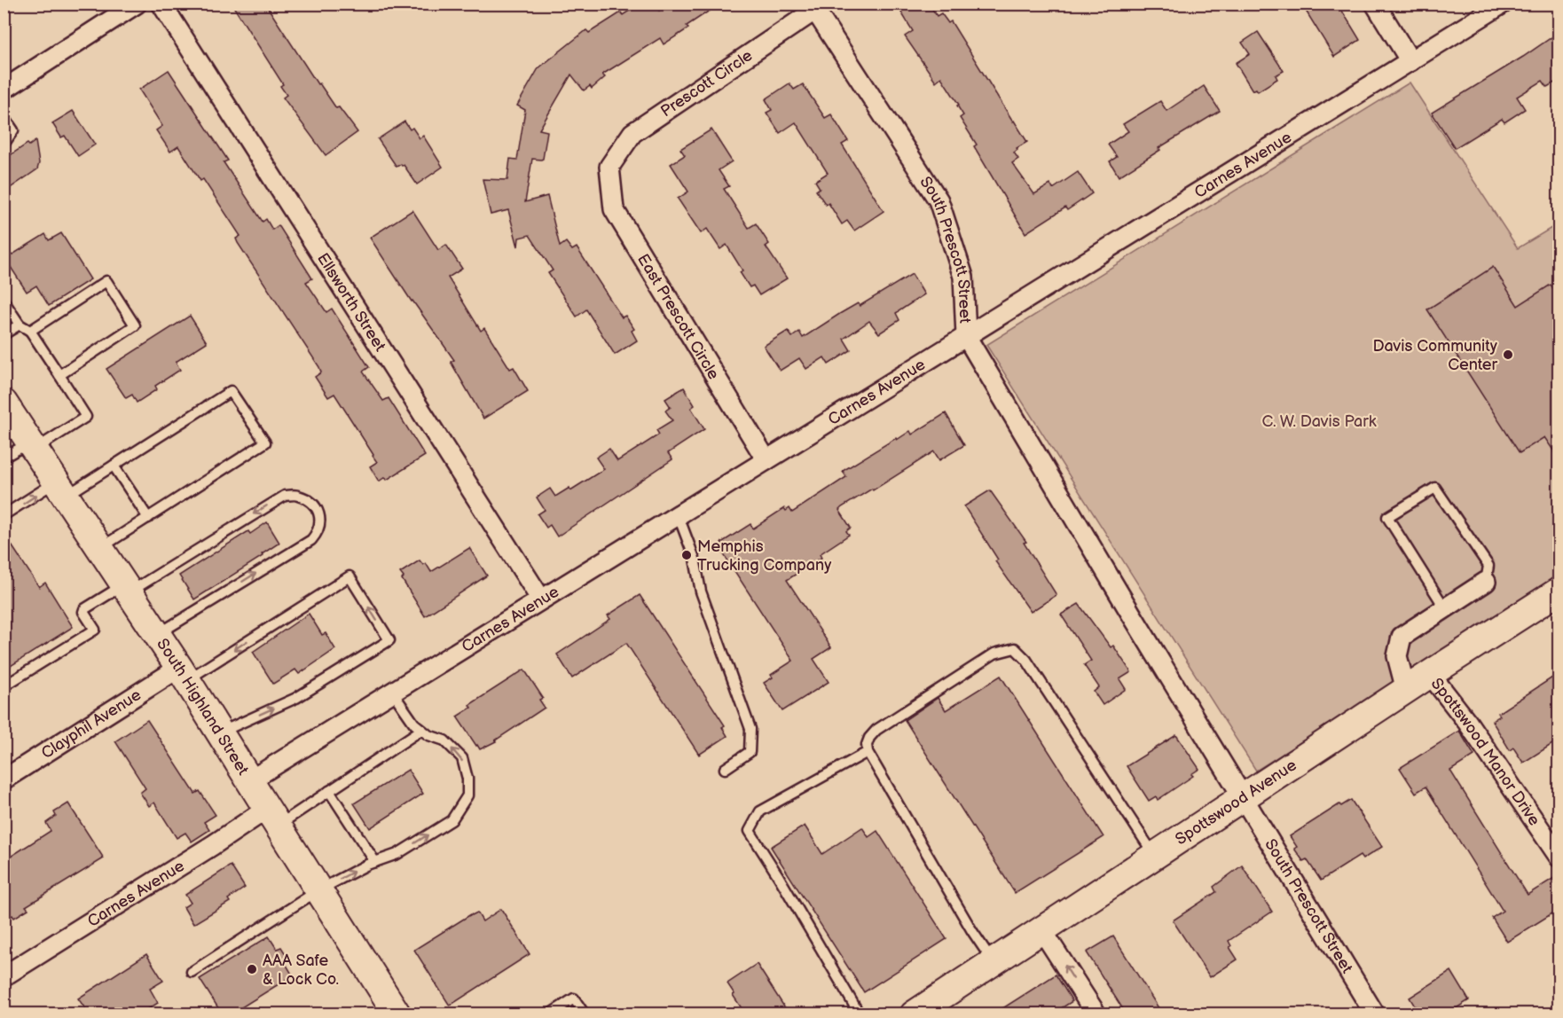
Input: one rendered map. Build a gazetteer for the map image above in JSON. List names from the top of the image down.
{
  "streets": {
    "street": [
      "Prescott Circle",
      "Carnes Avenue",
      "South Prescott Street",
      "Ellsworth Street",
      "East Prescott Circle",
      "South Highland Street",
      "Clayphil Avenue",
      "Spottswood Manor Drive",
      "Spottswood Avenue"
    ]
  },
  "crossings": [
    ["Prescott Circle", "South Prescott Street"],
    ["Prescott Circle", "East Prescott Circle"],
    ["Carnes Avenue", "South Prescott Street"],
    ["Carnes Avenue", "Ellsworth Street"],
    ["Carnes Avenue", "East Prescott Circle"],
    ["Carnes Avenue", "South Highland Street"],
    ["South Prescott Street", "Spottswood Avenue"],
    ["South Highland Street", "Clayphil Avenue"],
    ["Spottswood Manor Drive", "Spottswood Avenue"]
  ],
  "parks": ["C. W. Davis Park"],
  "places": ["Davis Community Center", "Memphis Trucking Company", "AAA Safe & Lock Co."]
}
